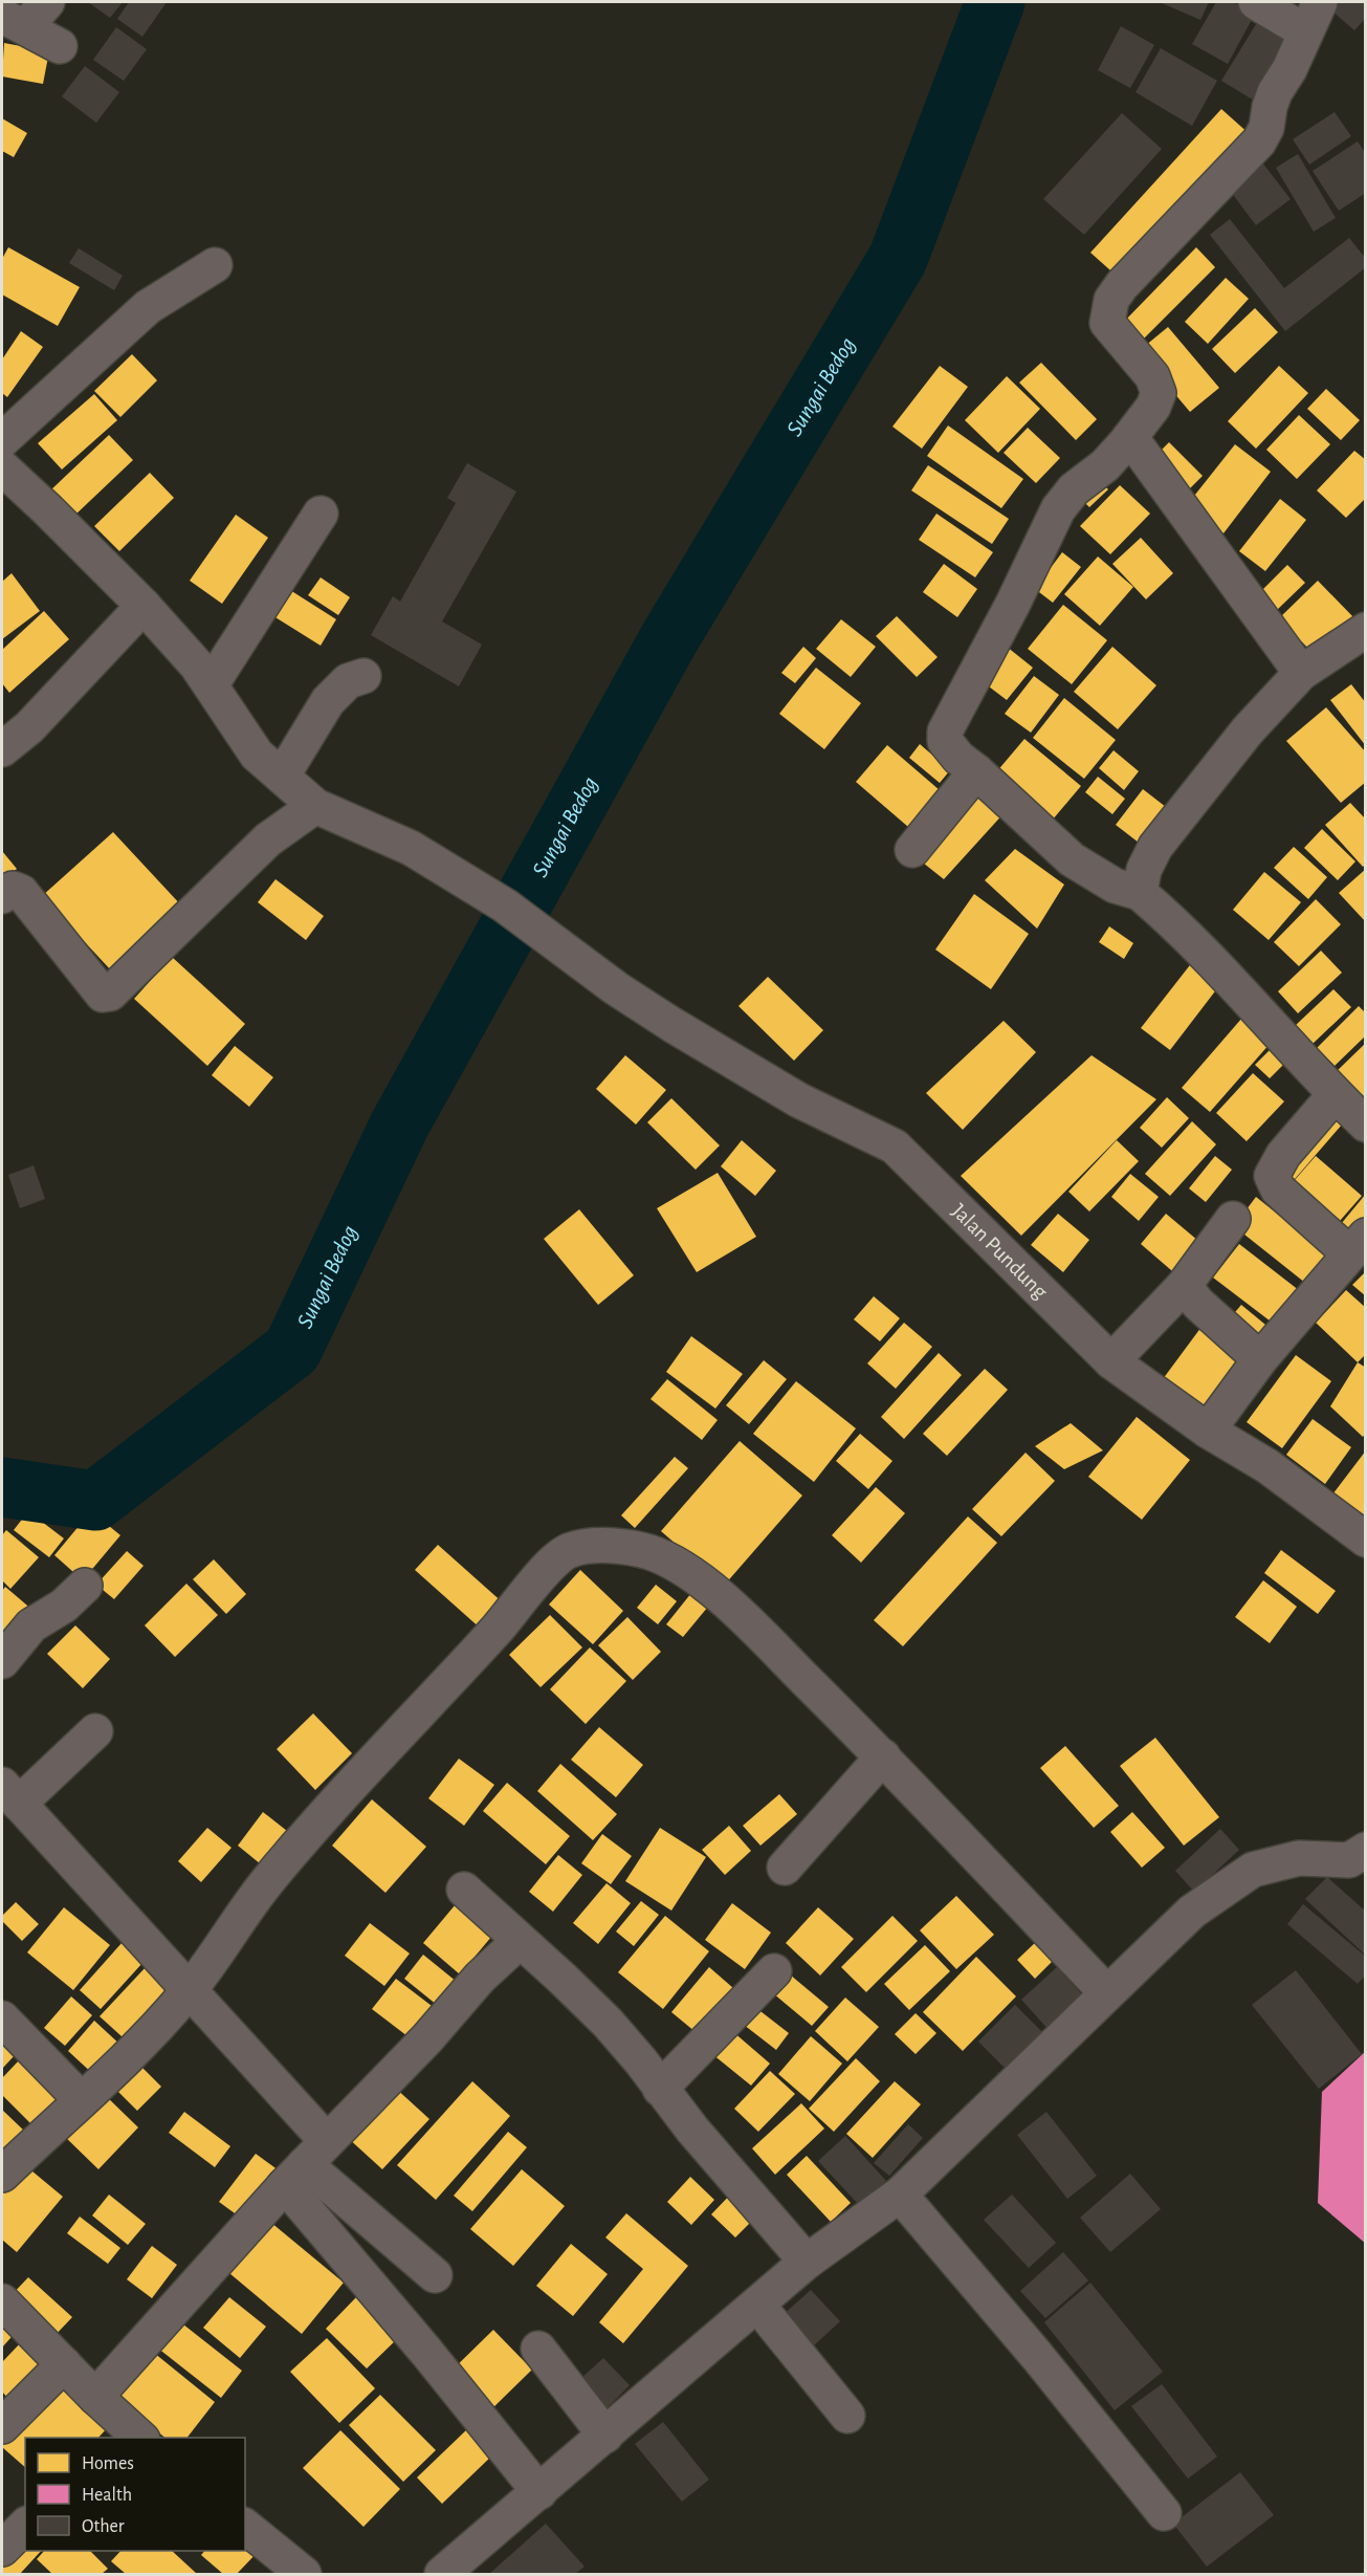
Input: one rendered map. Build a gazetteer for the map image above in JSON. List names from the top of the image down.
{
  "streets": {
    "street": ["Jalan Pundung"]
  },
  "water": ["Sungai Bedog"],
  "legend": ["Homes", "Health", "Other"]
}
